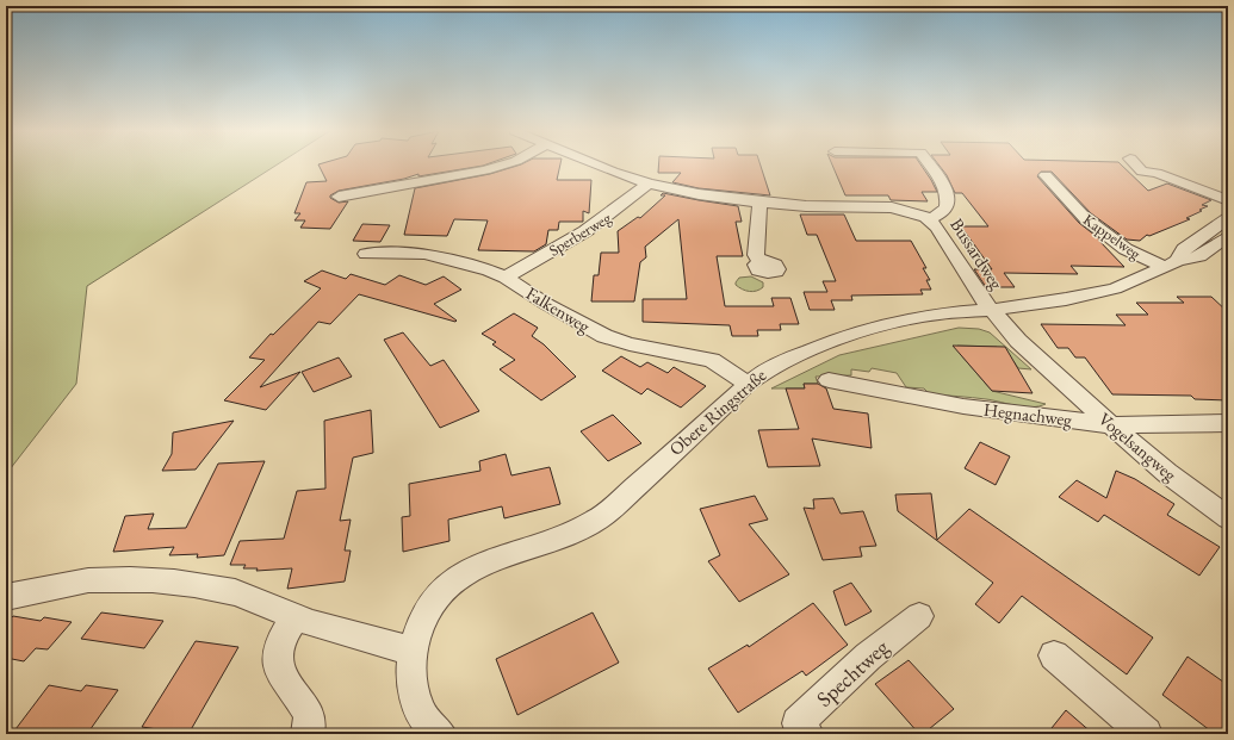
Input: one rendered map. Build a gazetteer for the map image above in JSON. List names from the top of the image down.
{
  "streets": {
    "street": [
      "Sperberweg",
      "Kappelweg",
      "Bussardweg",
      "Falkenweg",
      "Obere Ringstraße",
      "Hegnachweg",
      "Vogelsangweg",
      "Spechtweg"
    ]
  },
  "crossings": [
    ["Sperberweg", "Bussardweg"],
    ["Sperberweg", "Falkenweg"],
    ["Kappelweg", "Obere Ringstraße"],
    ["Bussardweg", "Obere Ringstraße"],
    ["Bussardweg", "Vogelsangweg"],
    ["Falkenweg", "Obere Ringstraße"],
    ["Obere Ringstraße", "Vogelsangweg"],
    ["Hegnachweg", "Vogelsangweg"]
  ]
}
